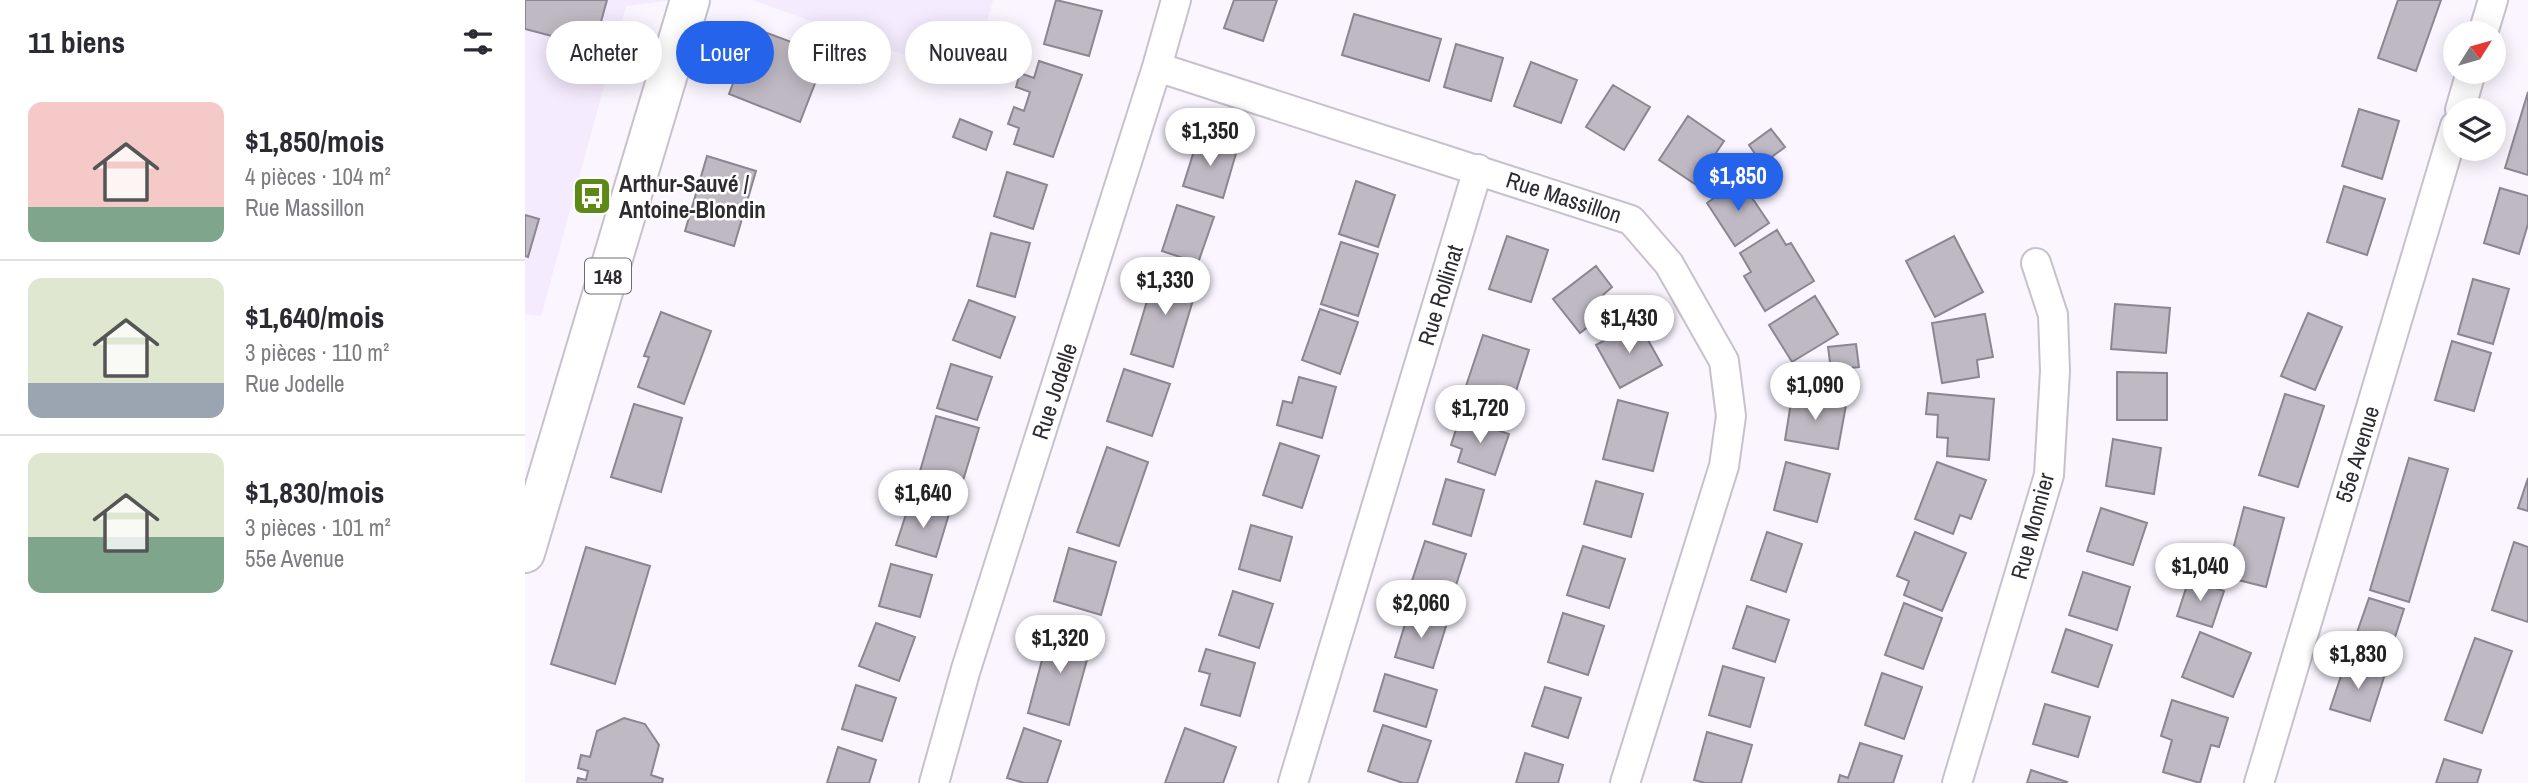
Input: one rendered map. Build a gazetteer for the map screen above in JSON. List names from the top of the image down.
{
  "streets": {
    "main road": ["148"],
    "street": [
      "Rue Massillon",
      "Rue Rollinat",
      "Rue Jodelle",
      "55e Avenue",
      "Rue Monnier"
    ]
  },
  "crossings": [
    ["Rue Massillon", "Rue Rollinat"],
    ["Rue Massillon", "Rue Jodelle"]
  ],
  "places": {
    "bus stop": ["Arthur-Sauvé / Antoine-Blondin"]
  },
  "north": "top right",
  "page": {
    "heading": "11 biens",
    "chip": [
      "Acheter",
      "Louer",
      "Filtres",
      "Nouveau"
    ],
    "list": [
      {
        "name": "$1,850/mois",
        "note": "4 pièces · 104 m² · Rue Massillon"
      },
      {
        "name": "$1,640/mois",
        "note": "3 pièces · 110 m² · Rue Jodelle"
      },
      {
        "name": "$1,830/mois",
        "note": "3 pièces · 101 m² · 55e Avenue"
      }
    ],
    "price": [
      "$1,350",
      "$1,850",
      "$1,330",
      "$1,430",
      "$1,090",
      "$1,720",
      "$1,640",
      "$1,040",
      "$2,060",
      "$1,320",
      "$1,830"
    ]
  }
}
